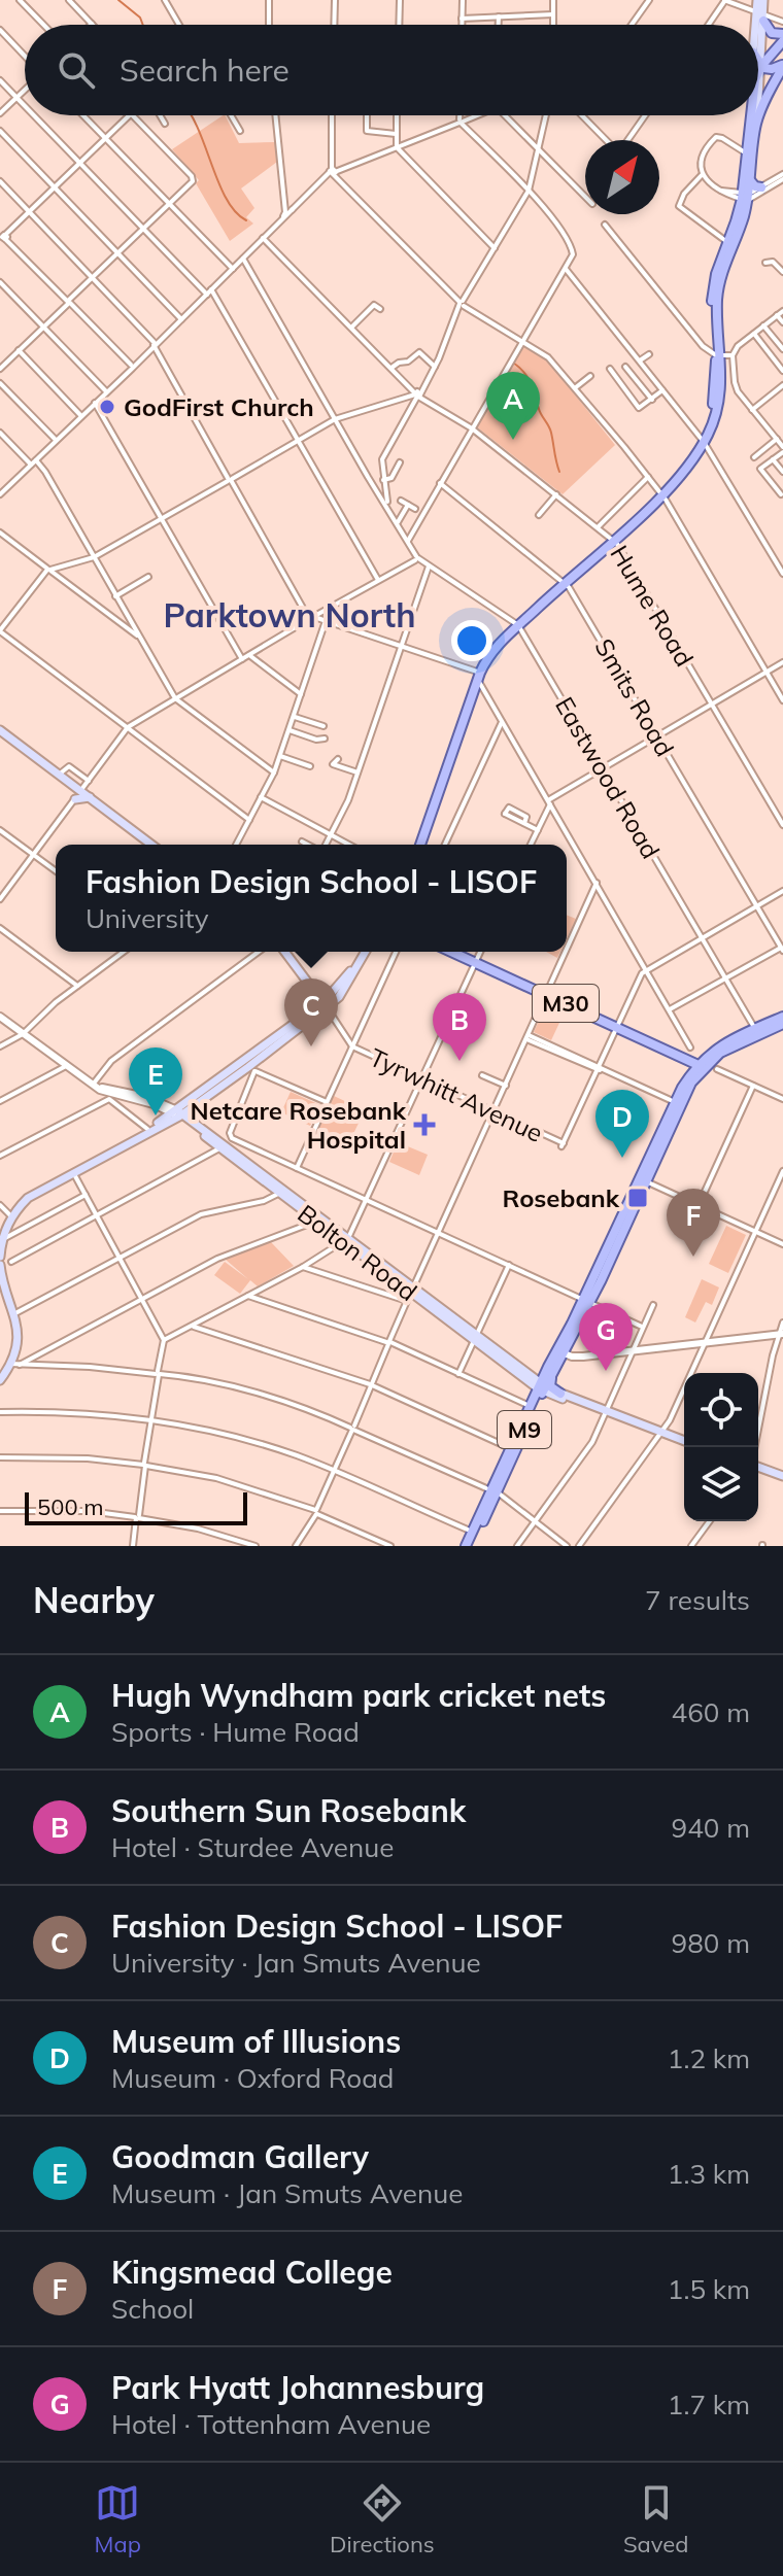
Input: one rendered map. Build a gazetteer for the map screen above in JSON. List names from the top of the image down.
{
  "streets": {
    "main road": ["M30", "Bolton Road", "M9"],
    "street": [
      "Hume Road",
      "Smits Road",
      "Eastwood Road",
      "Tyrwhitt Avenue"
    ]
  },
  "crossings": [
    ["Eastwood Road", "M9"],
    ["M30", "M9"],
    ["Bolton Road", "M9"]
  ],
  "districts": ["Parktown North"],
  "places": {
    "other": ["GodFirst Church"],
    "health": ["Netcare Rosebank Hospital"],
    "transit": ["Rosebank"]
  },
  "scale_bar": "500 m",
  "north": "top right",
  "page": {
    "search": "Search here",
    "pins": [
      "A",
      "C",
      "B",
      "E",
      "D",
      "F",
      "G"
    ],
    "popup": ["Fashion Design School - LISOF", "University"],
    "scale": "500 m",
    "heading": ["Nearby", "7 results"],
    "list": [
      {
        "mark": "A",
        "name": "Hugh Wyndham park cricket nets",
        "note": "Sports · Hume Road",
        "value": "460 m"
      },
      {
        "mark": "B",
        "name": "Southern Sun Rosebank",
        "note": "Hotel · Sturdee Avenue",
        "value": "940 m"
      },
      {
        "mark": "C",
        "name": "Fashion Design School - LISOF",
        "note": "University · Jan Smuts Avenue",
        "value": "980 m"
      },
      {
        "mark": "D",
        "name": "Museum of Illusions",
        "note": "Museum · Oxford Road",
        "value": "1.2 km"
      },
      {
        "mark": "E",
        "name": "Goodman Gallery",
        "note": "Museum · Jan Smuts Avenue",
        "value": "1.3 km"
      },
      {
        "mark": "F",
        "name": "Kingsmead College",
        "note": "School",
        "value": "1.5 km"
      },
      {
        "mark": "G",
        "name": "Park Hyatt Johannesburg",
        "note": "Hotel · Tottenham Avenue",
        "value": "1.7 km"
      }
    ],
    "nav": ["Map", "Directions", "Saved"]
  }
}
